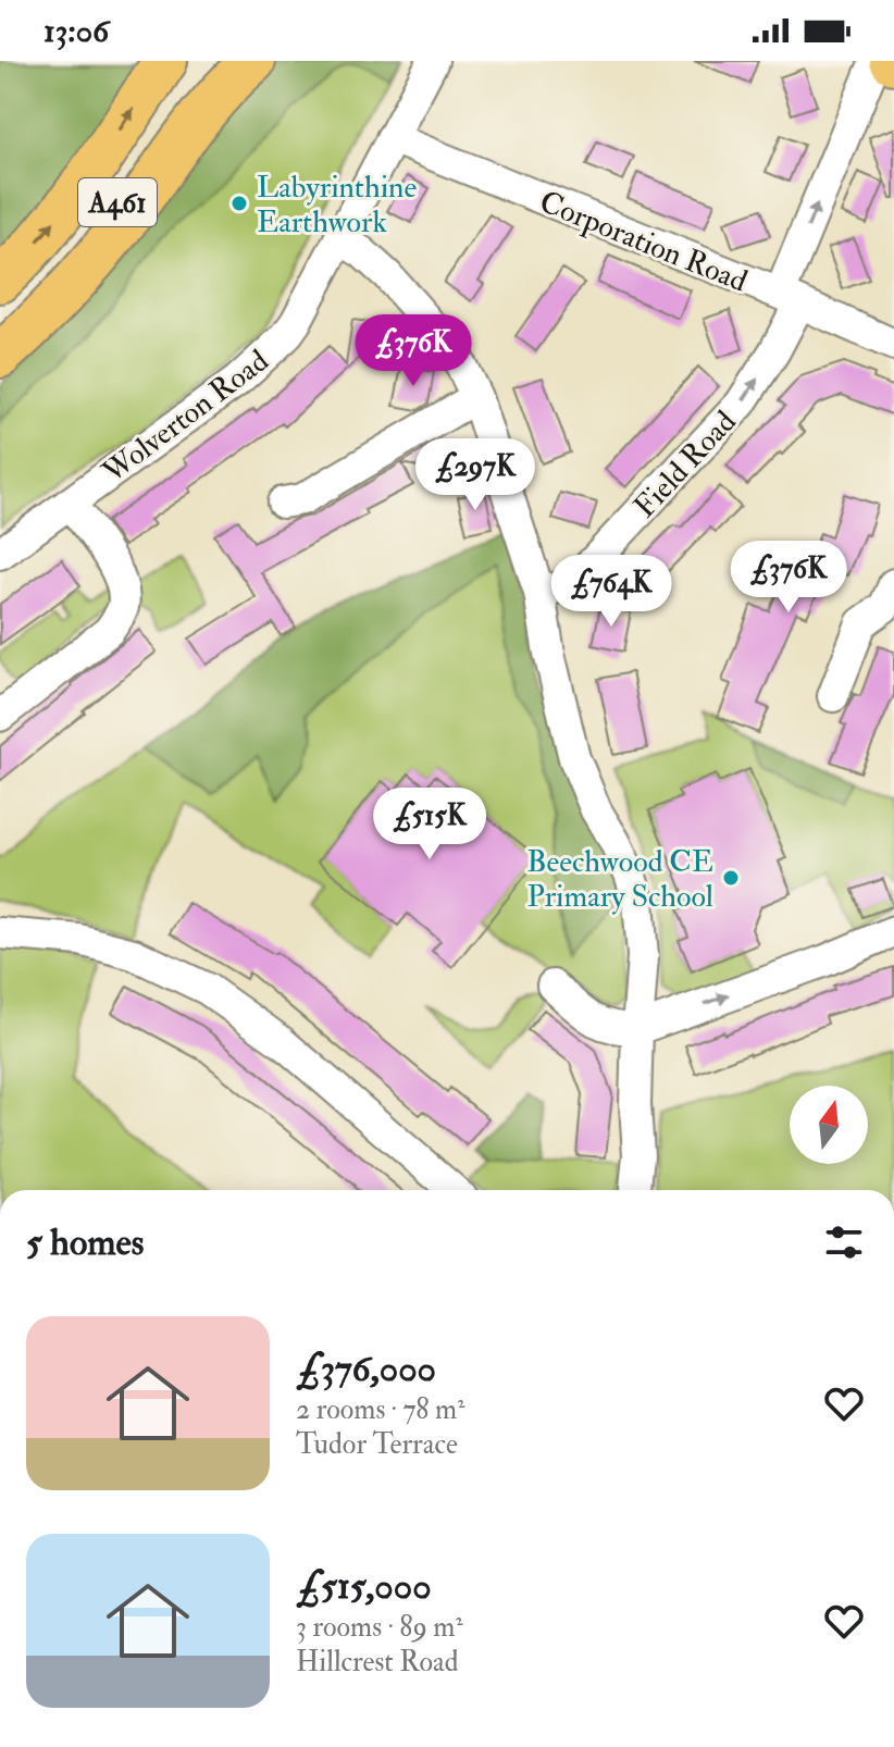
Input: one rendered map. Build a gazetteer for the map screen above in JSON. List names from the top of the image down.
{
  "streets": {
    "highway": ["A461"],
    "street": ["Corporation Road", "Wolverton Road", "Field Road"]
  },
  "crossings": [
    ["Corporation Road", "Wolverton Road"],
    ["Corporation Road", "Field Road"]
  ],
  "one_way": ["Field Road"],
  "places": ["Labyrinthine Earthwork", "Beechwood CE Primary School"],
  "north": "top",
  "page": {
    "status": "13:06",
    "price": [
      "£376K",
      "£297K",
      "£376K",
      "£764K",
      "£515K"
    ],
    "heading": "5 homes",
    "list": [
      {
        "name": "£376,000",
        "note": "2 rooms · 78 m² · Tudor Terrace"
      },
      {
        "name": "£515,000",
        "note": "3 rooms · 89 m² · Hillcrest Road"
      }
    ]
  }
}
